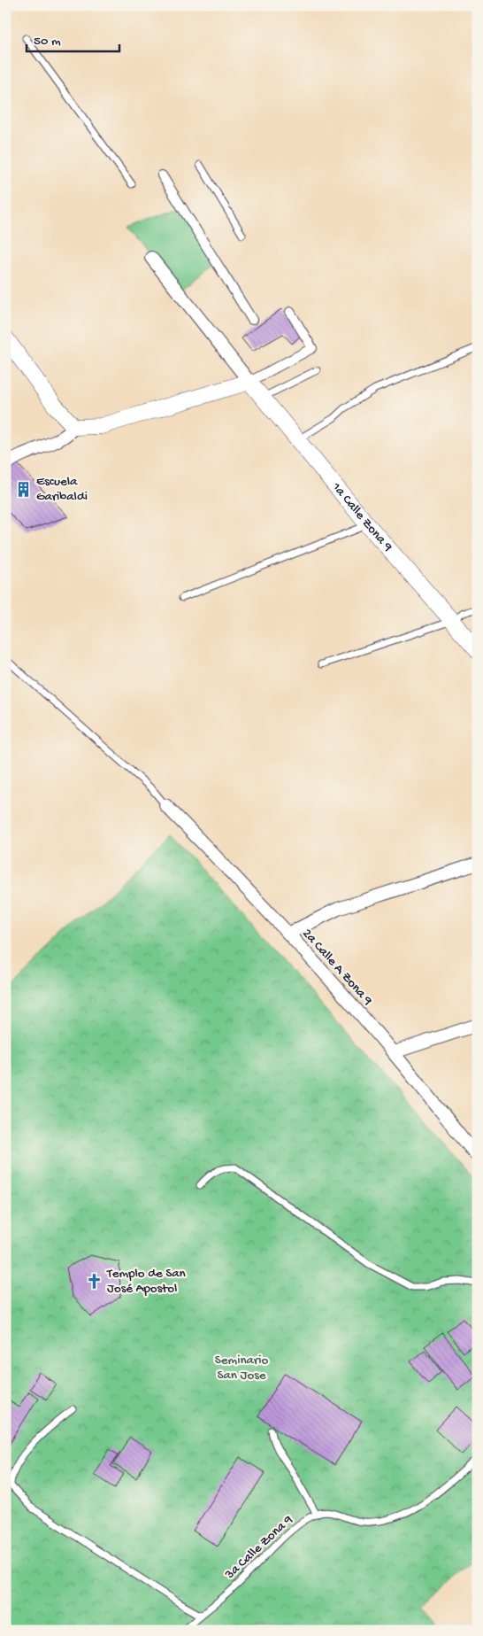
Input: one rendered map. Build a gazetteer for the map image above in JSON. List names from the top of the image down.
{
  "streets": {
    "street": ["1a Calle Zona 9", "2a Calle A Zona 9"],
    "lane": ["3a Calle Zona 9"]
  },
  "parks": ["Seminario San Jose"],
  "places": {
    "building": ["Escuela Garibaldi"],
    "church": ["Templo de San José Apostol"]
  },
  "scale_bar": "50 m"
}
